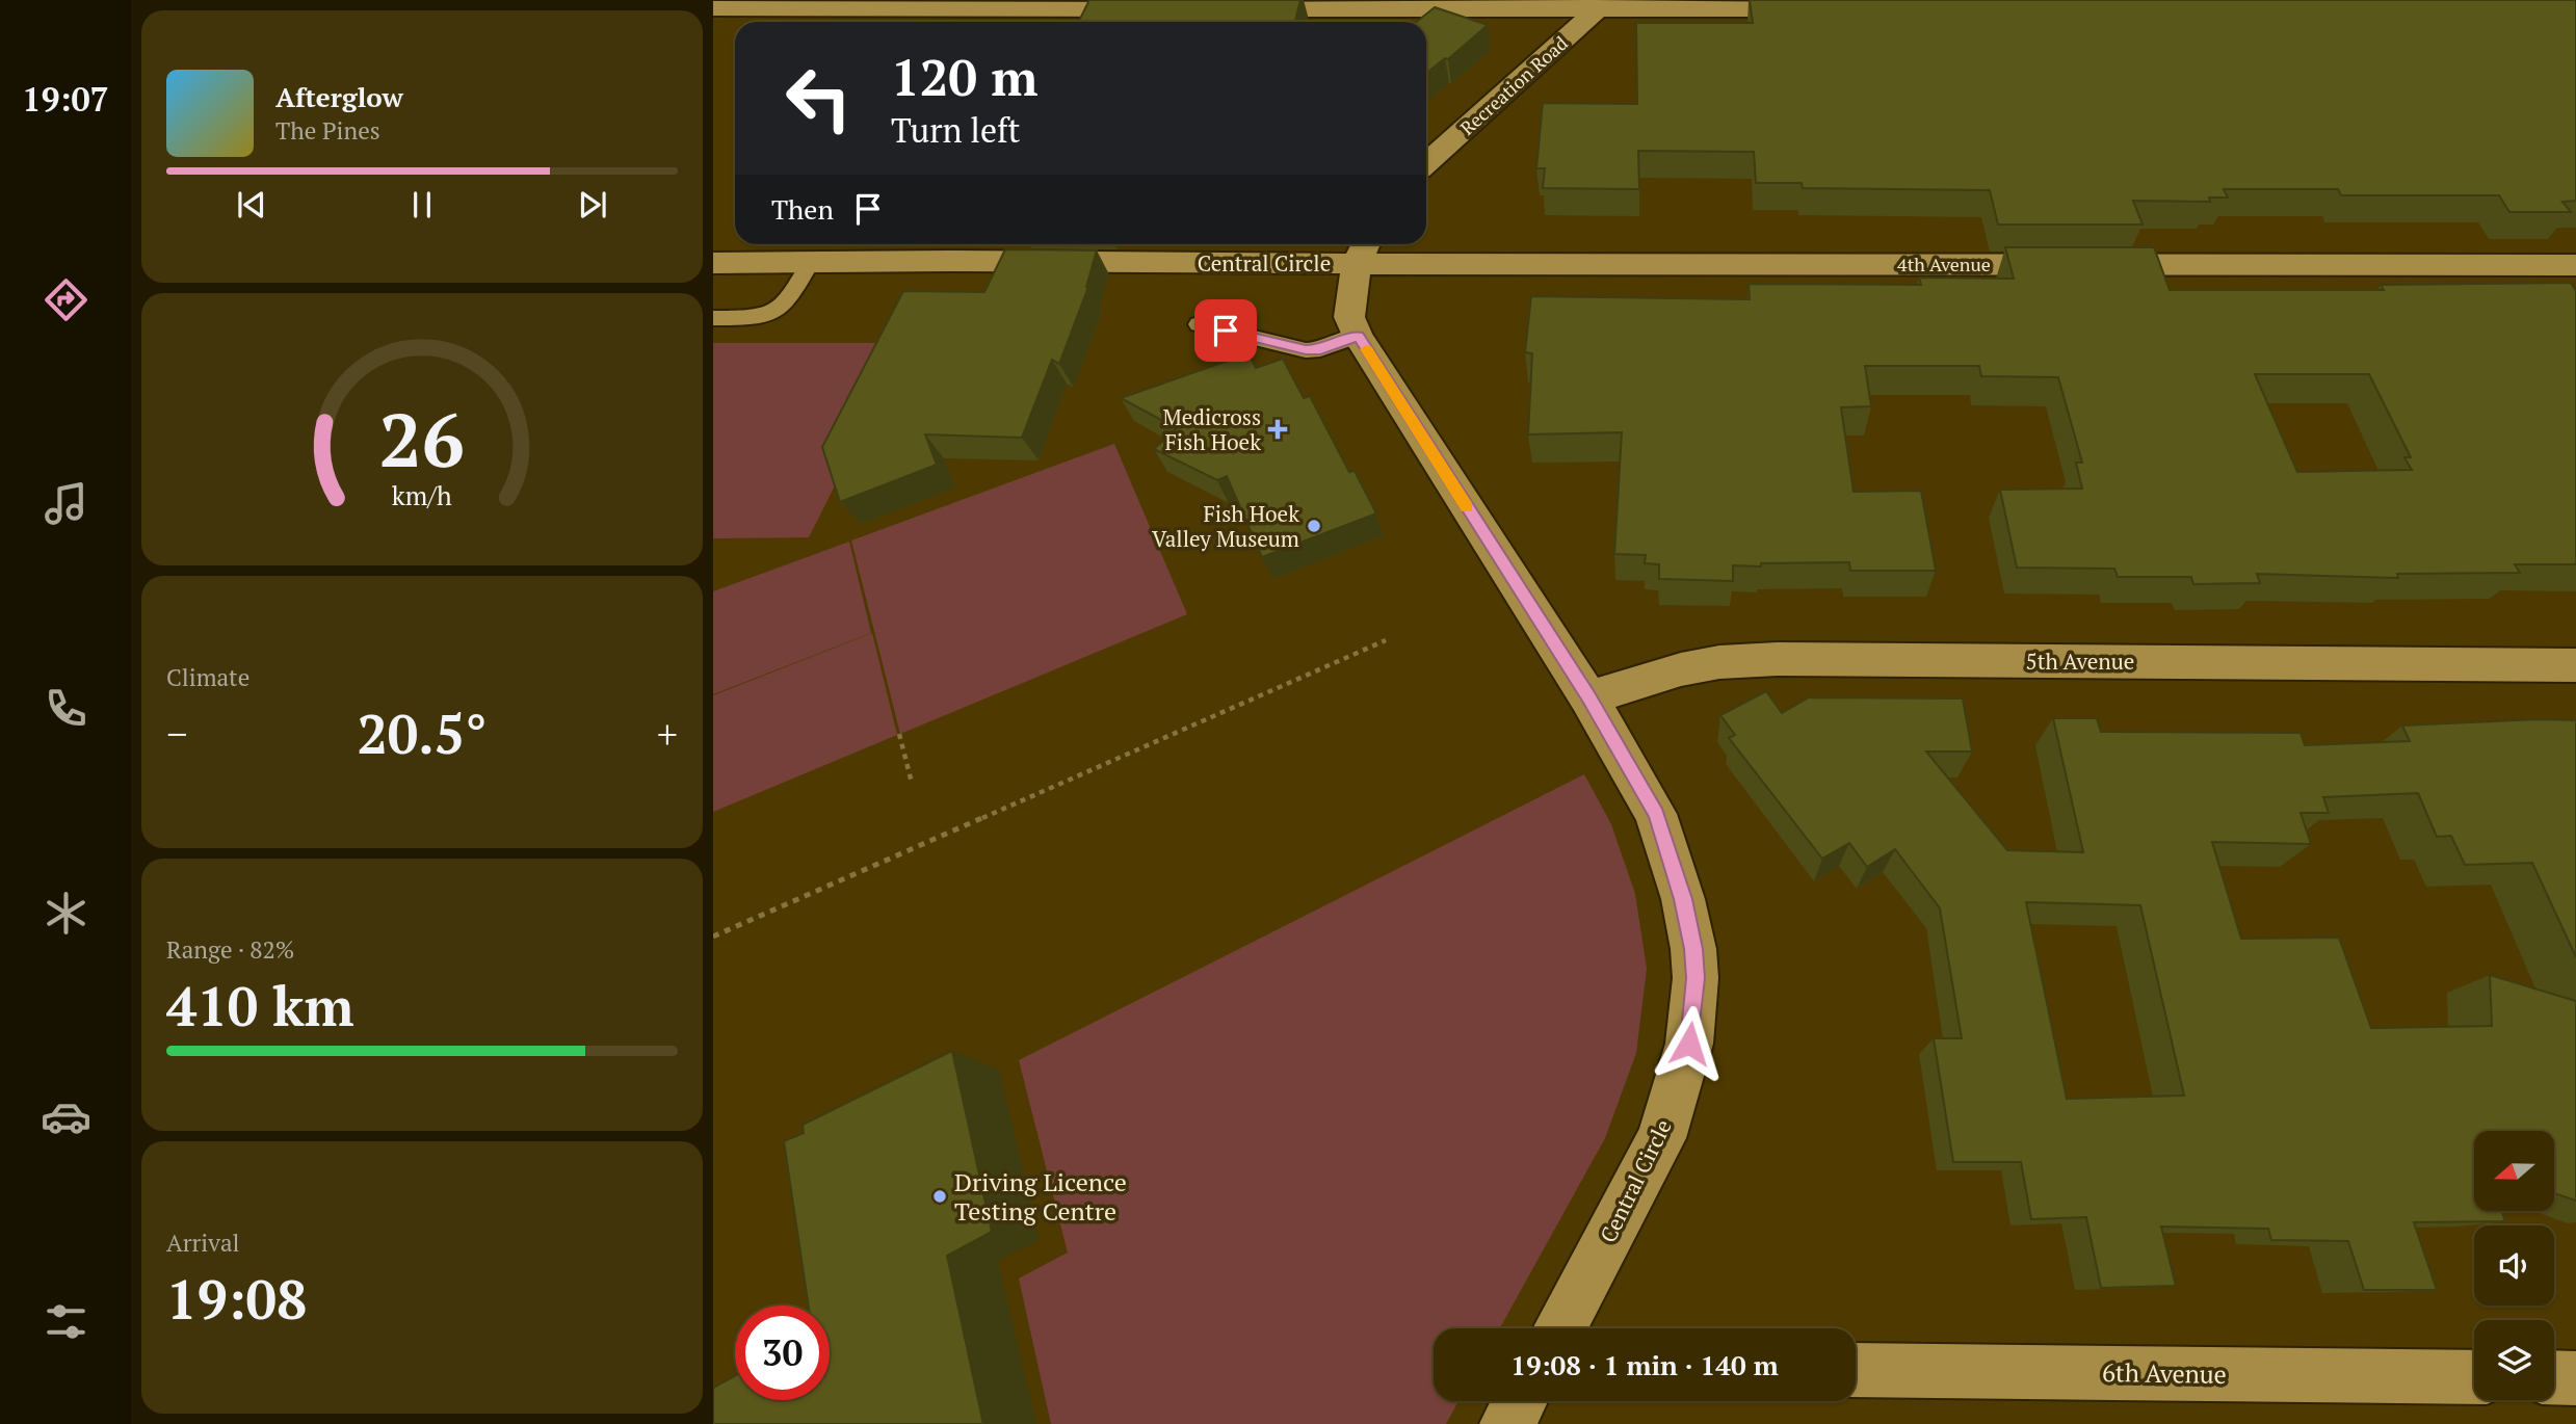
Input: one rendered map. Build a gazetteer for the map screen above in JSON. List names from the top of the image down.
{
  "streets": {
    "street": [
      "Recreation Road",
      "Central Circle",
      "4th Avenue",
      "5th Avenue",
      "6th Avenue"
    ]
  },
  "crossings": [
    ["Central Circle", "4th Avenue"],
    ["Central Circle", "5th Avenue"]
  ],
  "places": {
    "health": ["Medicross Fish Hoek"],
    "other": ["Fish Hoek Valley Museum", "Driving Licence Testing Centre"]
  },
  "north": "left",
  "page": {
    "tabs": "19:07",
    "turn": ["120 m", "Turn left"],
    "song": ["Afterglow", "The Pines"],
    "then": "Then",
    "tile": [
      "Climate",
      ["Range · 82%", "410 km"],
      ["Arrival", "19:08"]
    ],
    "heat": ["−", "20.5°", "+"],
    "limit": "30",
    "trip": "19:08 · 1 min · 140 m",
    "gauge": ["26", "km/h"]
  }
}
